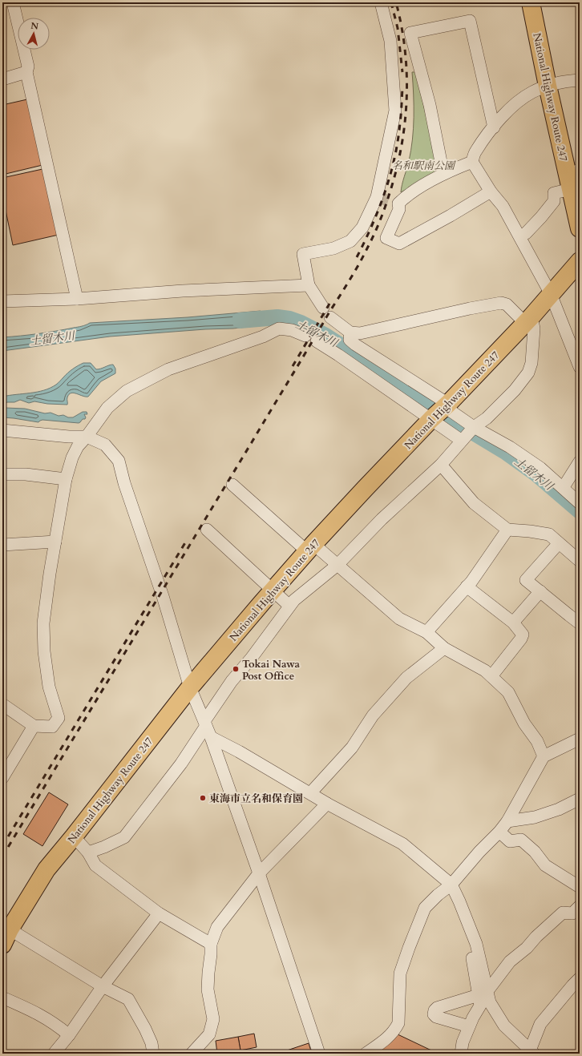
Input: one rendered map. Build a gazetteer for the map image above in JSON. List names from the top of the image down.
{
  "streets": {
    "highway": ["National Highway Route 247"]
  },
  "water": ["土留木川"],
  "parks": ["名和駅南公園"],
  "places": ["Tokai Nawa Post Office", "東海市立名和保育園"],
  "north": "top"
}
